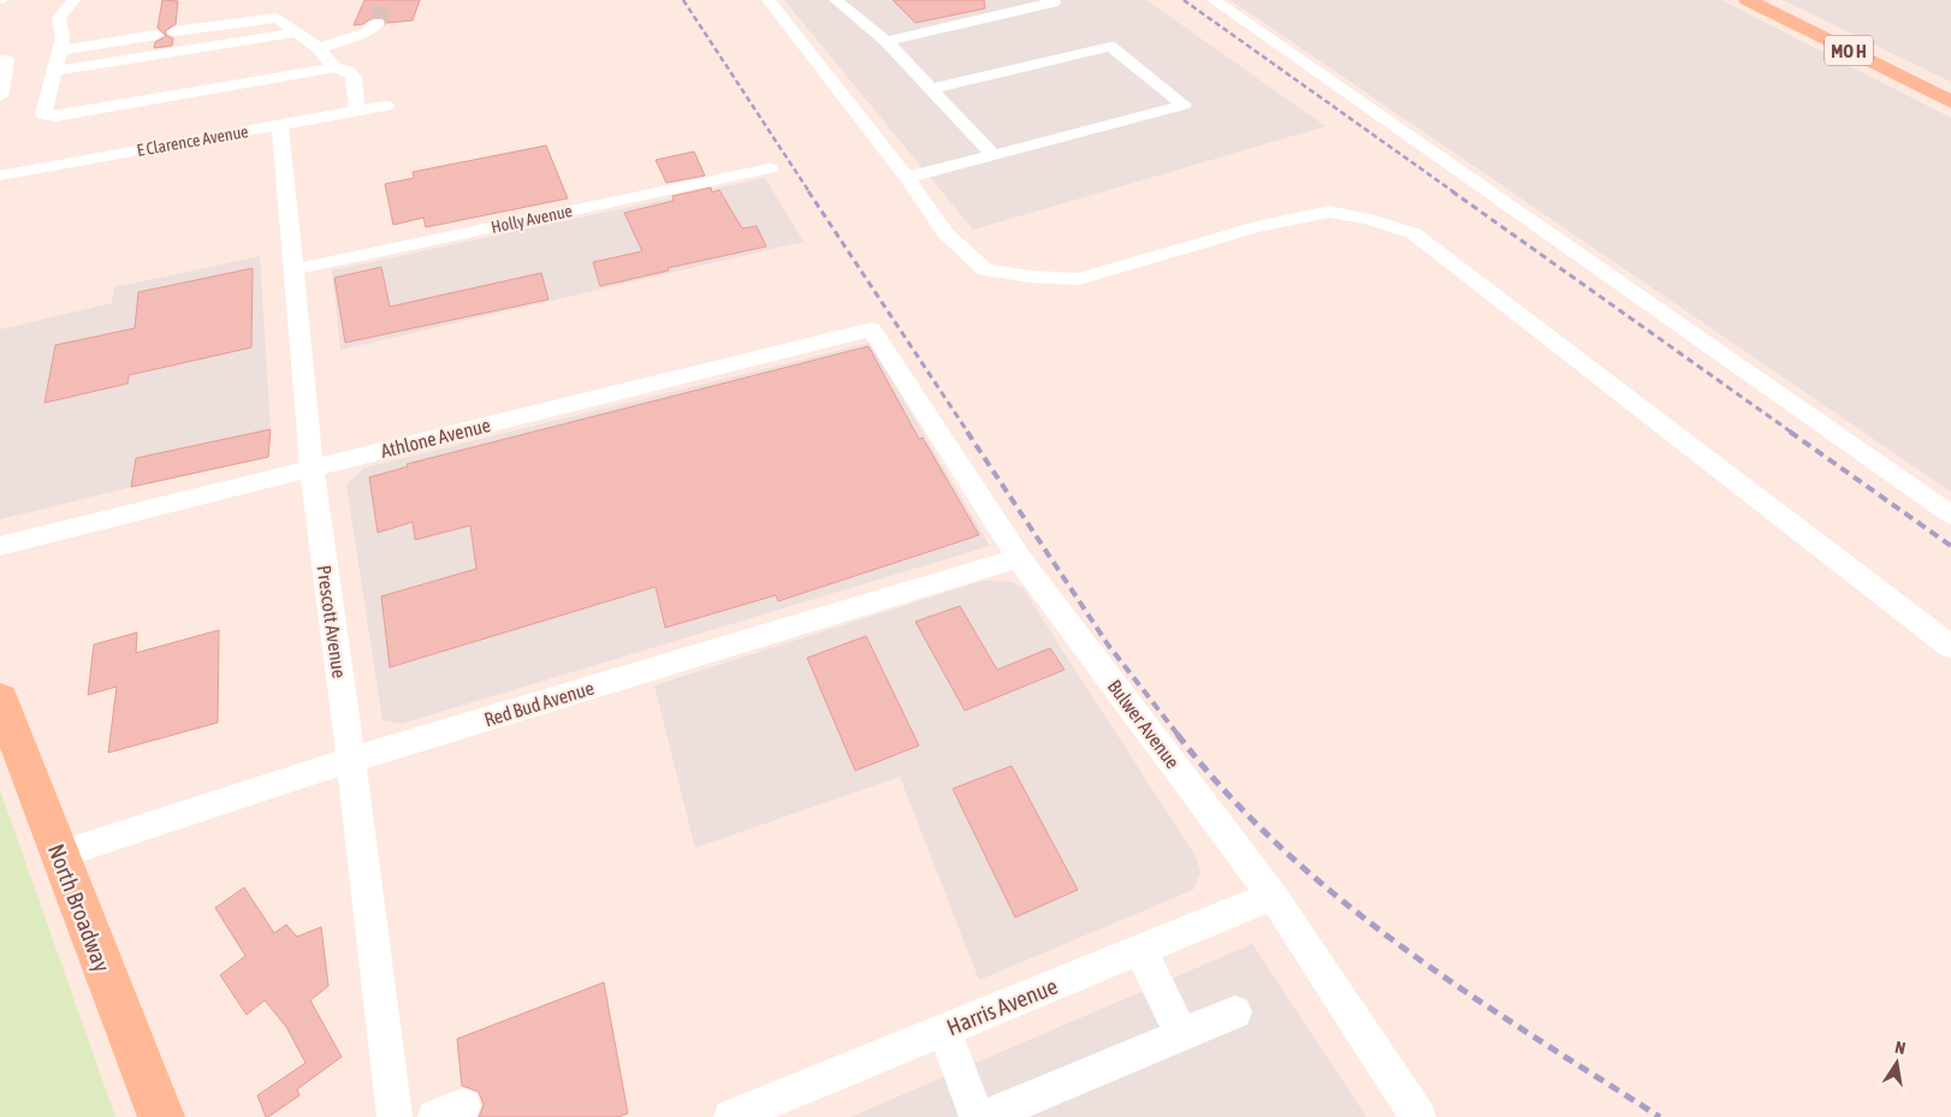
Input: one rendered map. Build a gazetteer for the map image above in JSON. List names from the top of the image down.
{
  "streets": {
    "main road": ["MO H", "North Broadway"],
    "street": [
      "E Clarence Avenue",
      "Holly Avenue",
      "Athlone Avenue",
      "Prescott Avenue",
      "Red Bud Avenue",
      "Bulwer Avenue",
      "Harris Avenue"
    ]
  },
  "crossings": [
    ["E Clarence Avenue", "Prescott Avenue"],
    ["Holly Avenue", "Prescott Avenue"],
    ["Athlone Avenue", "Prescott Avenue"],
    ["Athlone Avenue", "Bulwer Avenue"],
    ["Prescott Avenue", "Red Bud Avenue"],
    ["Red Bud Avenue", "Bulwer Avenue"],
    ["Red Bud Avenue", "North Broadway"],
    ["Bulwer Avenue", "Harris Avenue"]
  ],
  "north": "top"
}
